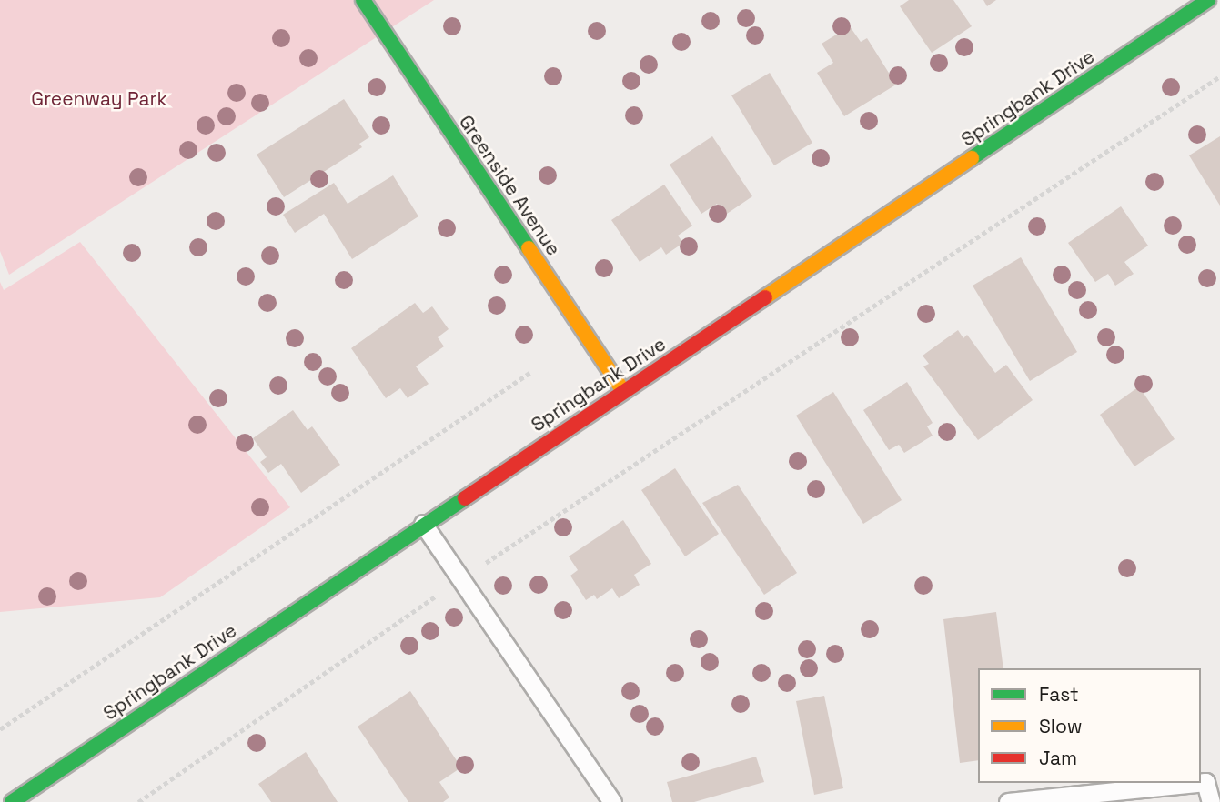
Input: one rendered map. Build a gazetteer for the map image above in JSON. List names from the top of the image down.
{
  "streets": {
    "main road": ["Springbank Drive", "Greenside Avenue"]
  },
  "crossings": [
    ["Springbank Drive", "Greenside Avenue"]
  ],
  "parks": ["Greenway Park"],
  "legend": ["Fast", "Slow", "Jam"]
}
